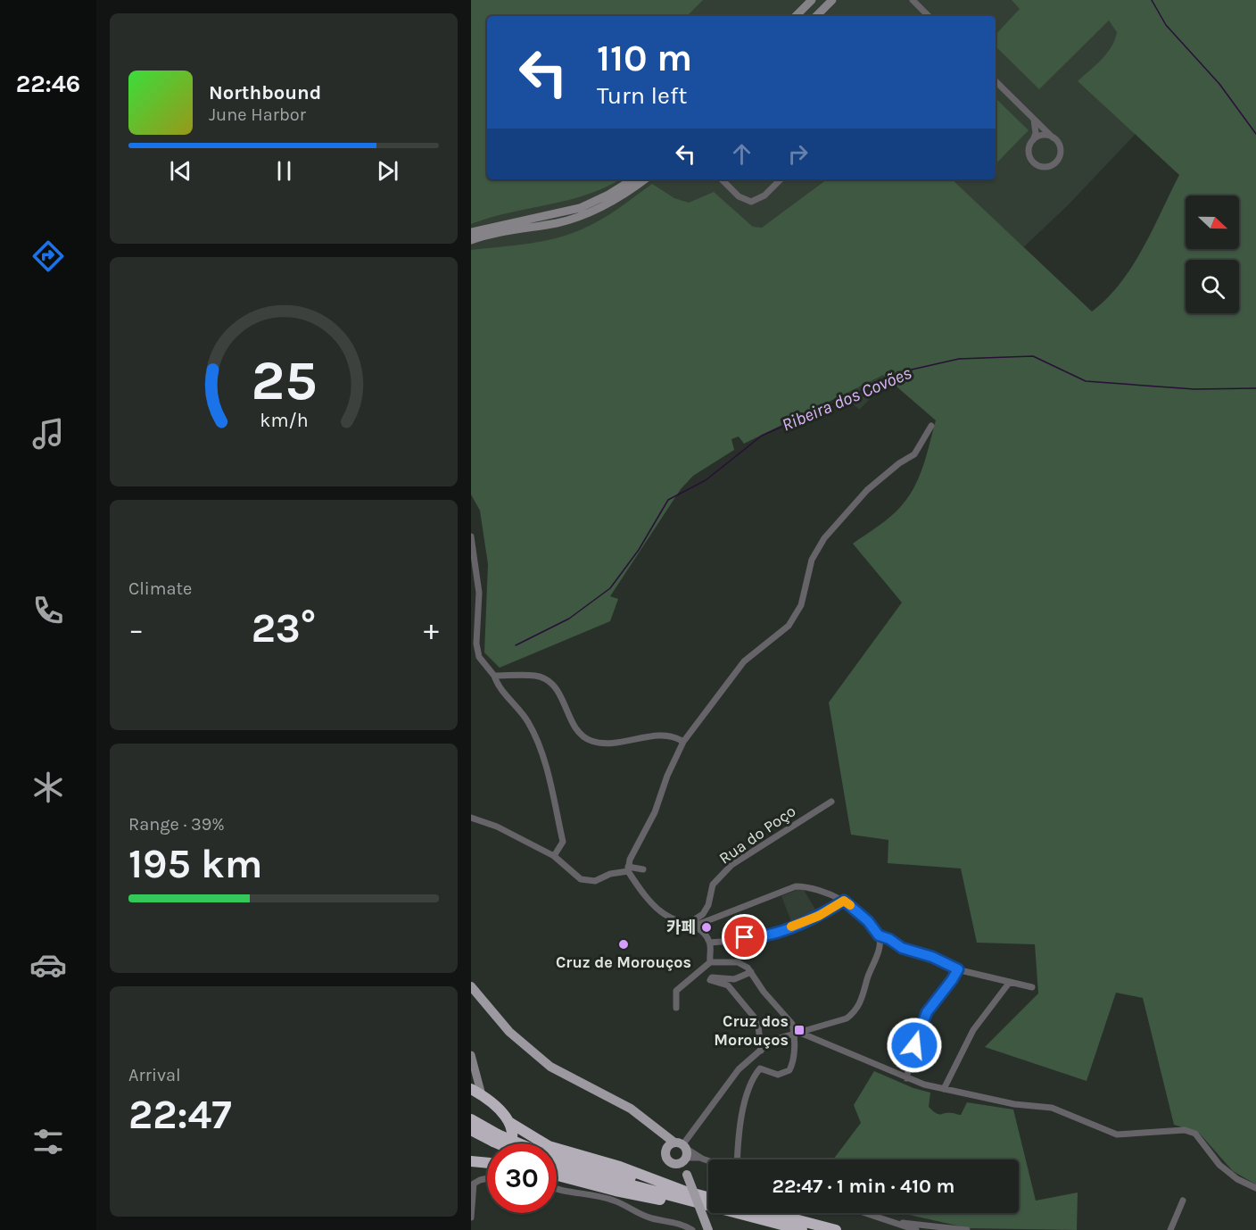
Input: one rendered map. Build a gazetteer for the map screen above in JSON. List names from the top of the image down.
{
  "streets": {
    "street": ["Rua do Poço"]
  },
  "water": ["Ribeira dos Covões"],
  "places": {
    "other": ["카페", "Cruz de Morouços"],
    "transit": ["Cruz dos Morouços"]
  },
  "north": "right",
  "page": {
    "tabs": "22:46",
    "turn": ["110 m", "Turn left"],
    "song": ["Northbound", "June Harbor"],
    "tile": [
      "Climate",
      ["Range · 39%", "195 km"],
      ["Arrival", "22:47"]
    ],
    "heat": ["−", "23°", "+"],
    "limit": "30",
    "trip": "22:47 · 1 min · 410 m",
    "gauge": ["25", "km/h"]
  }
}
